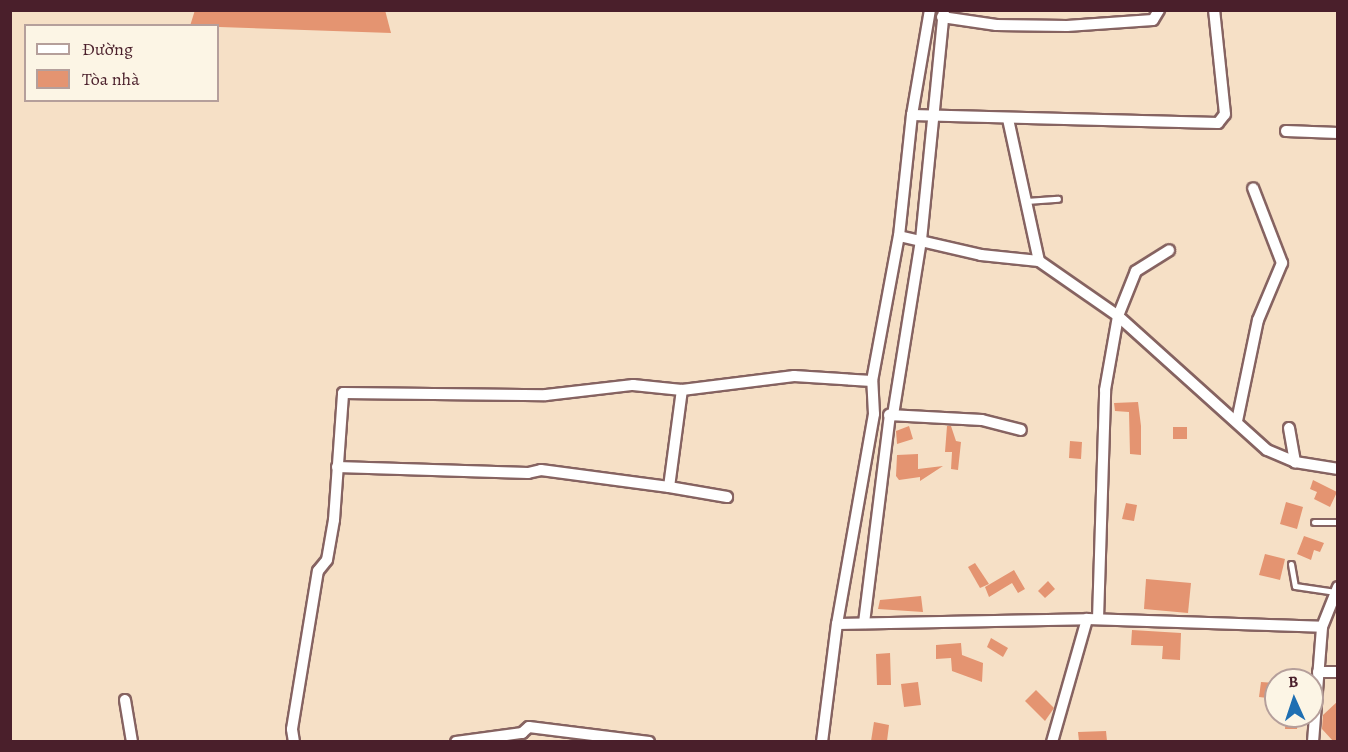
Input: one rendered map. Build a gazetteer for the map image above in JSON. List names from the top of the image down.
{
  "legend": ["Đường", "Tòa nhà"],
  "north": "top"
}
